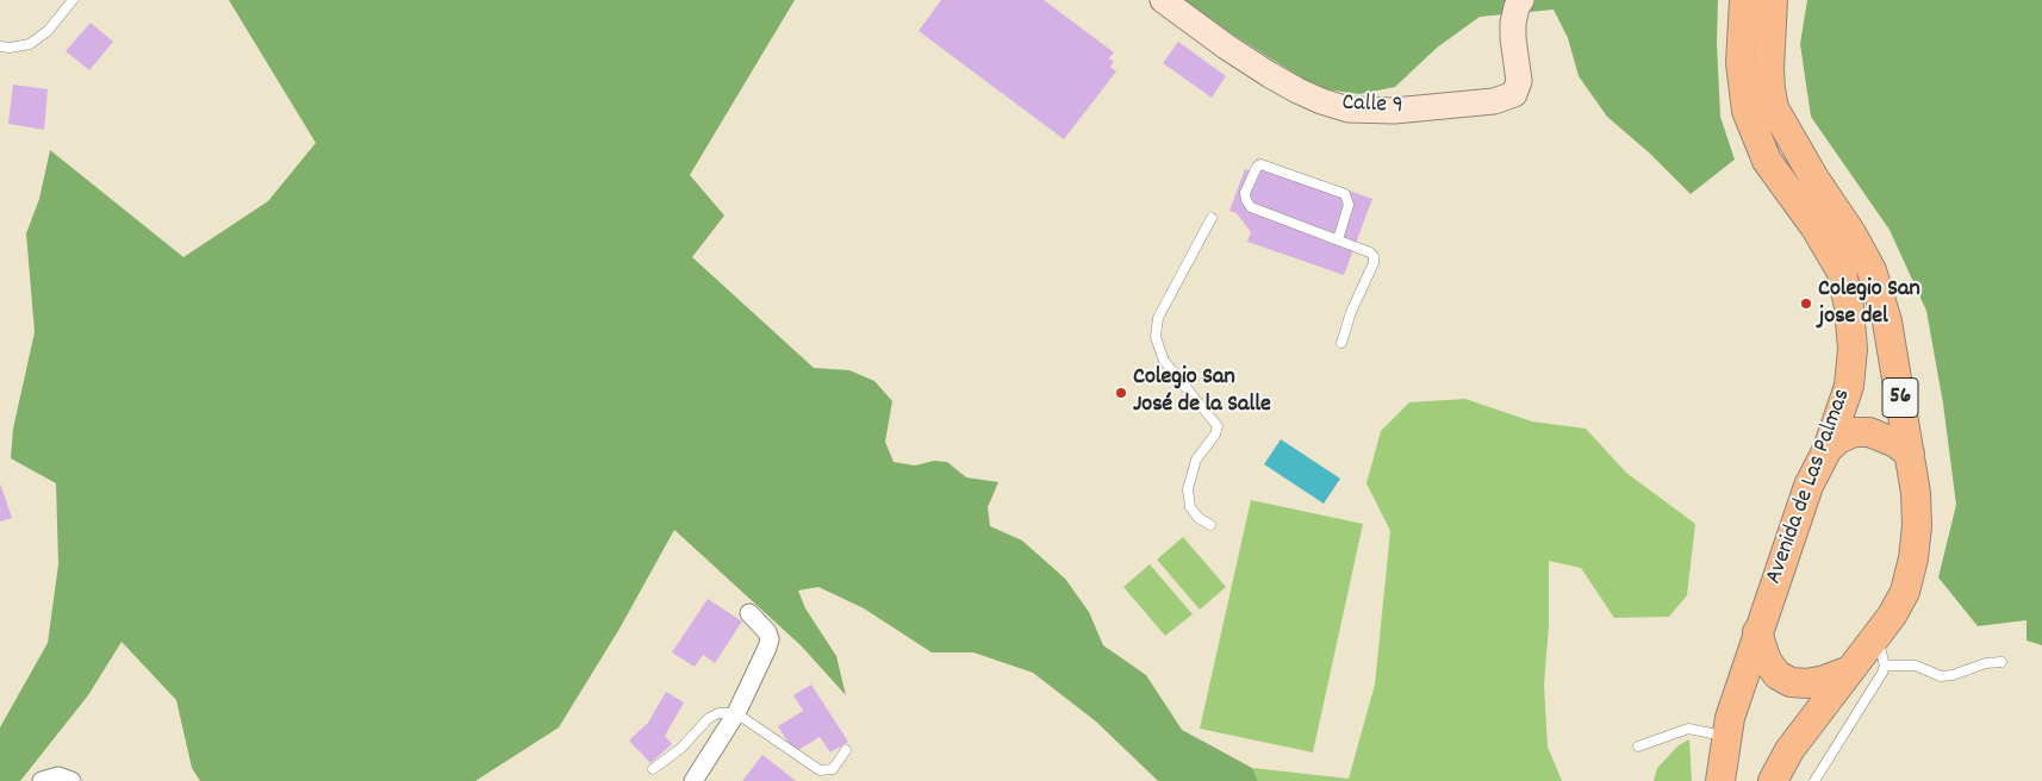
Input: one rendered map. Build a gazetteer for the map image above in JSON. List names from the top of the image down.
{
  "streets": {
    "main road": ["56", "Avenida de Las Palmas"],
    "street": ["Calle 9"]
  },
  "places": ["Colegio San jose del", "Colegio San José de la Salle"]
}
